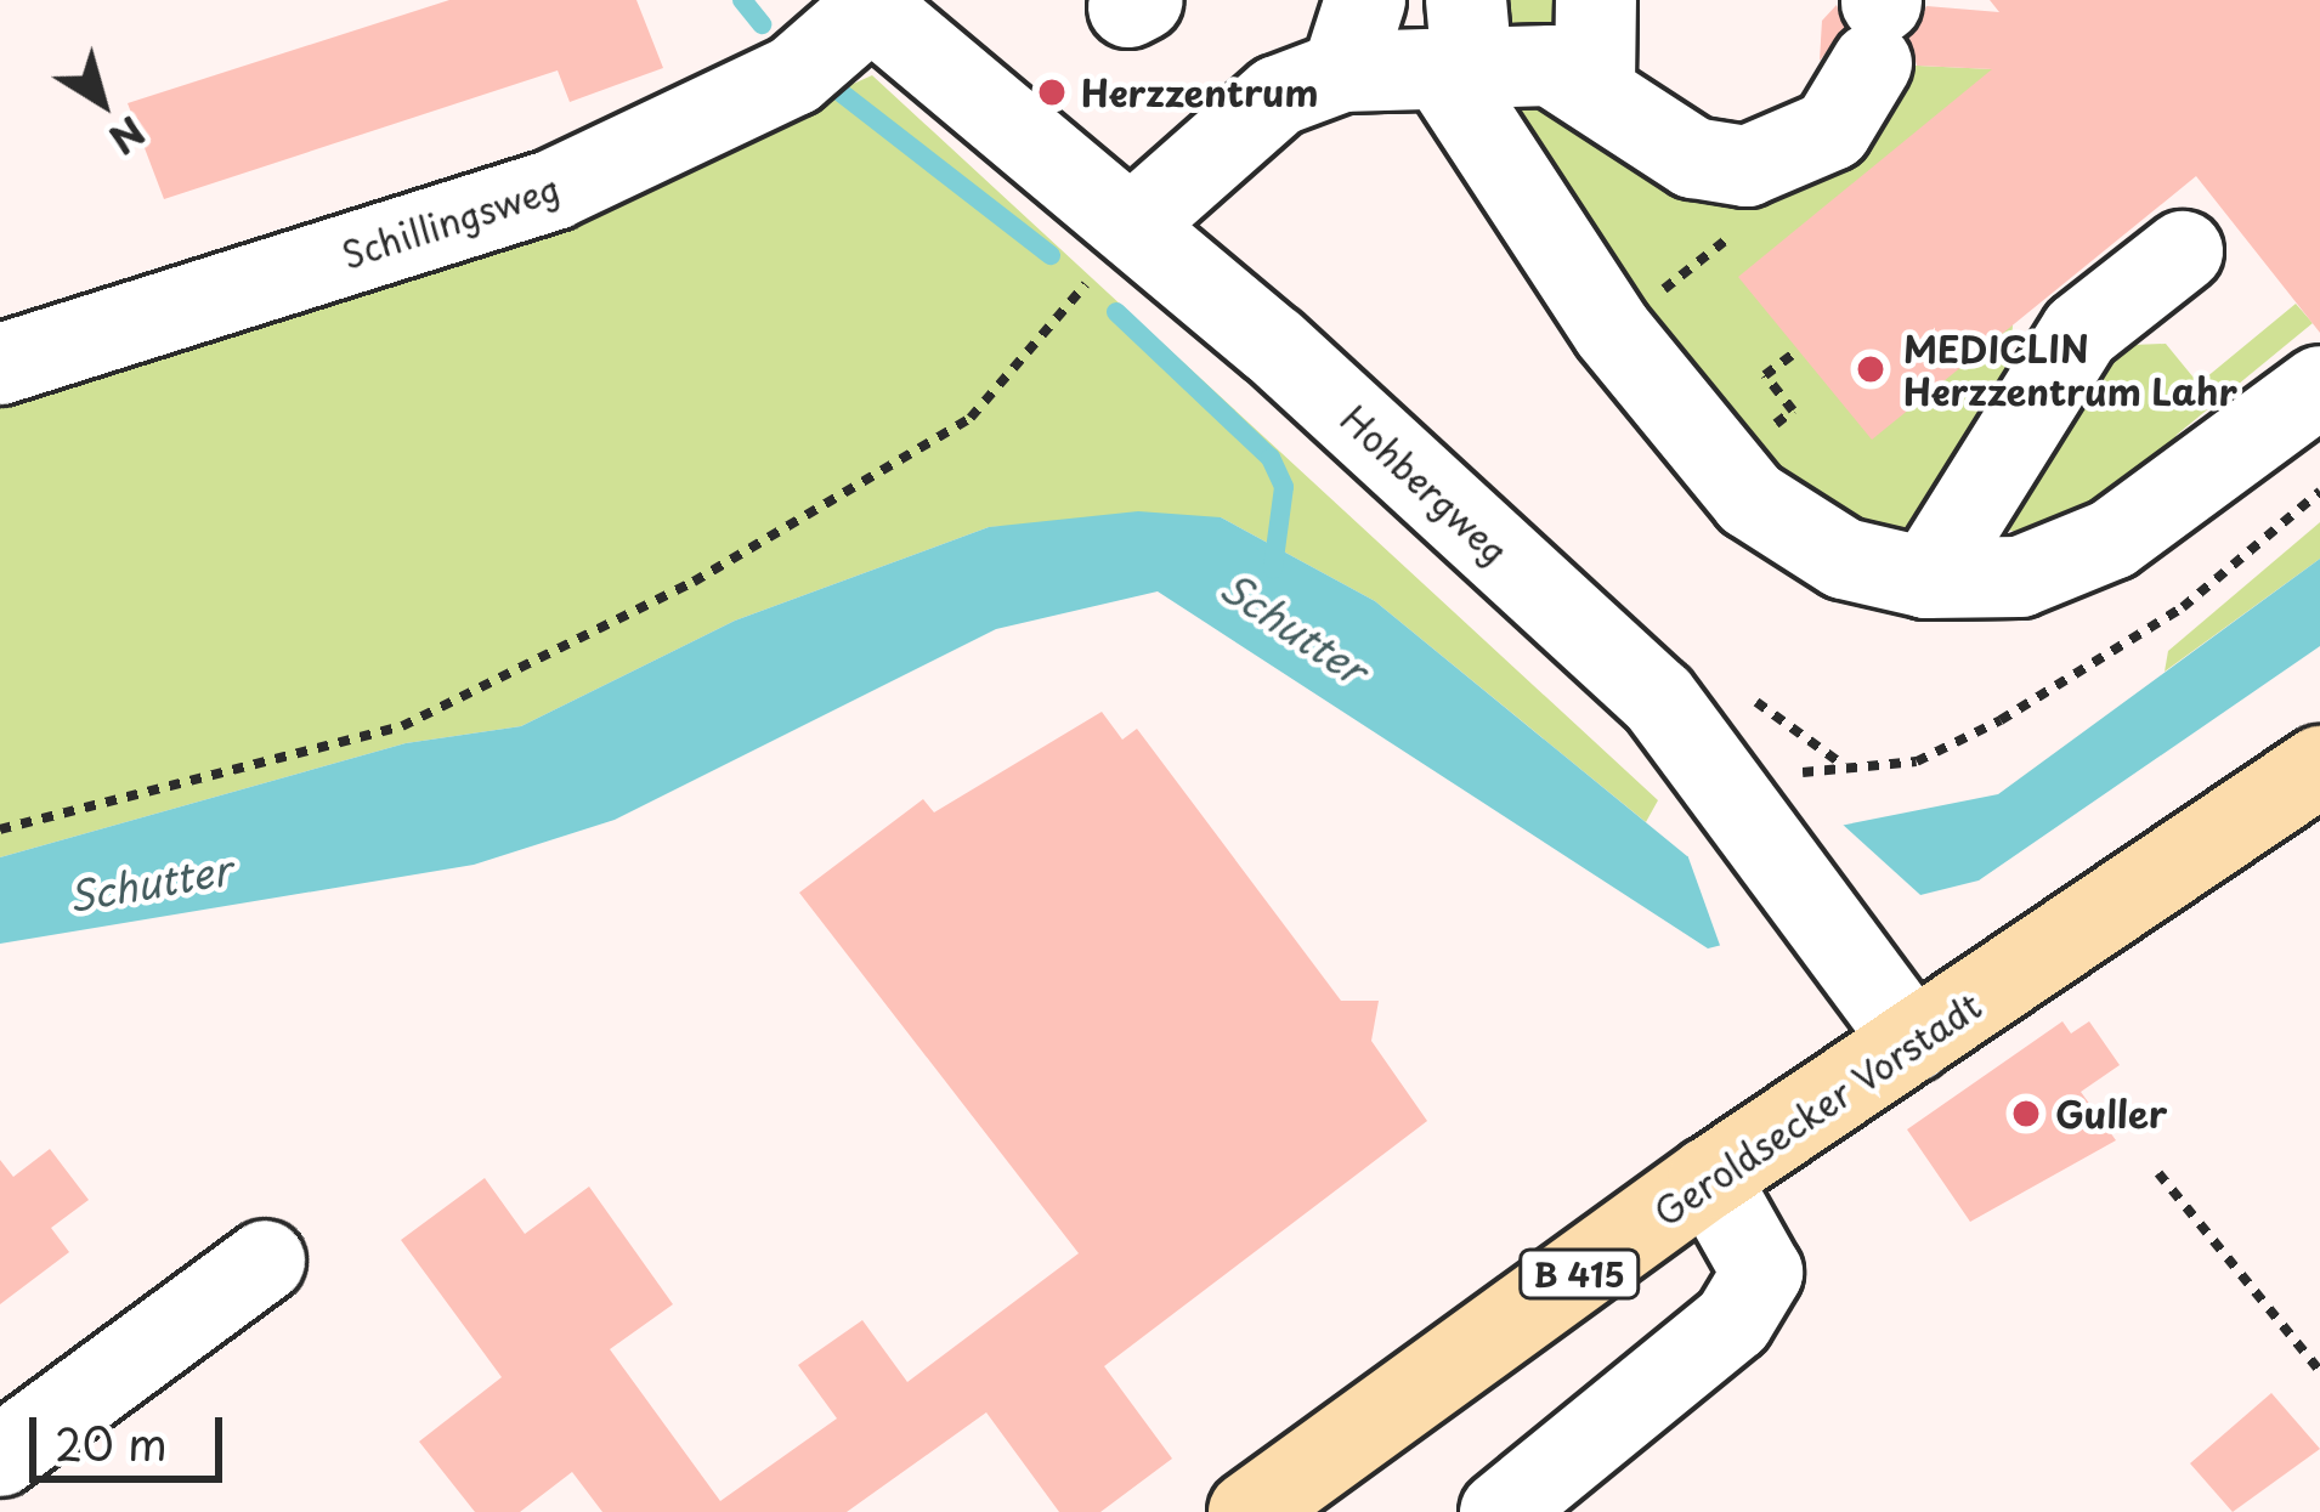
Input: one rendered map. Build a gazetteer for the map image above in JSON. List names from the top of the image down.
{
  "streets": {
    "main road": ["Geroldsecker Vorstadt", "B 415"],
    "street": ["Schillingsweg", "Hohbergweg"]
  },
  "crossings": [
    ["Schillingsweg", "Hohbergweg"],
    ["Hohbergweg", "Geroldsecker Vorstadt"]
  ],
  "water": ["Schutter"],
  "places": ["Herzzentrum", "MEDICLIN Herzzentrum Lahr", "Guller"],
  "scale_bar": "20 m",
  "north": "bottom right"
}
